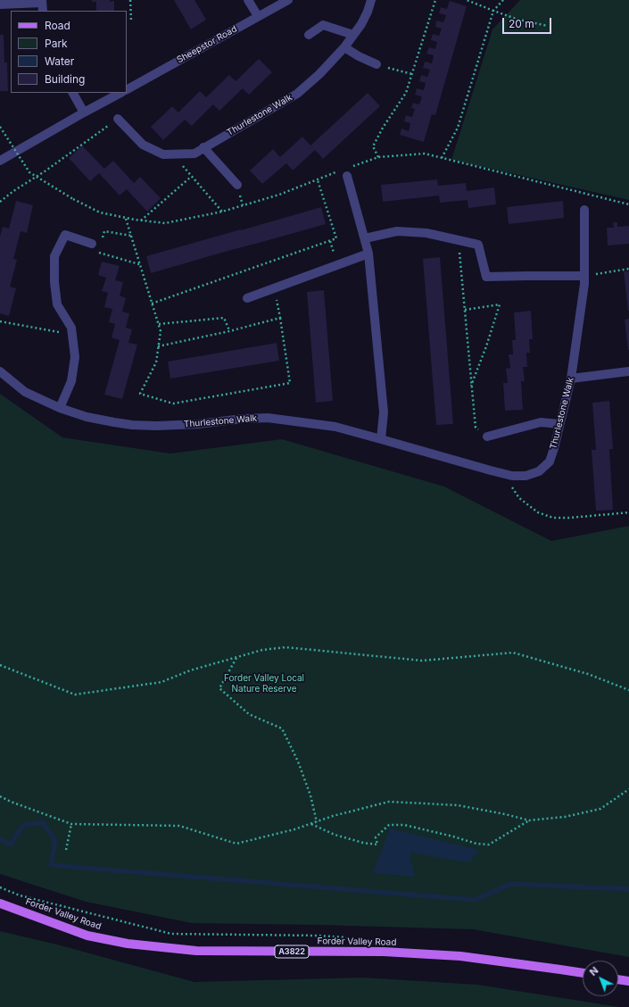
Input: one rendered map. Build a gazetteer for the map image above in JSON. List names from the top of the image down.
{
  "streets": {
    "main road": ["Forder Valley Road", "A3822"],
    "street": ["Sheepstor Road", "Thurlestone Walk"]
  },
  "parks": ["Forder Valley Local Nature Reserve"],
  "legend": [
    "Road",
    "Park",
    "Water",
    "Building"
  ],
  "scale_bar": "20 m",
  "north": "top left"
}
